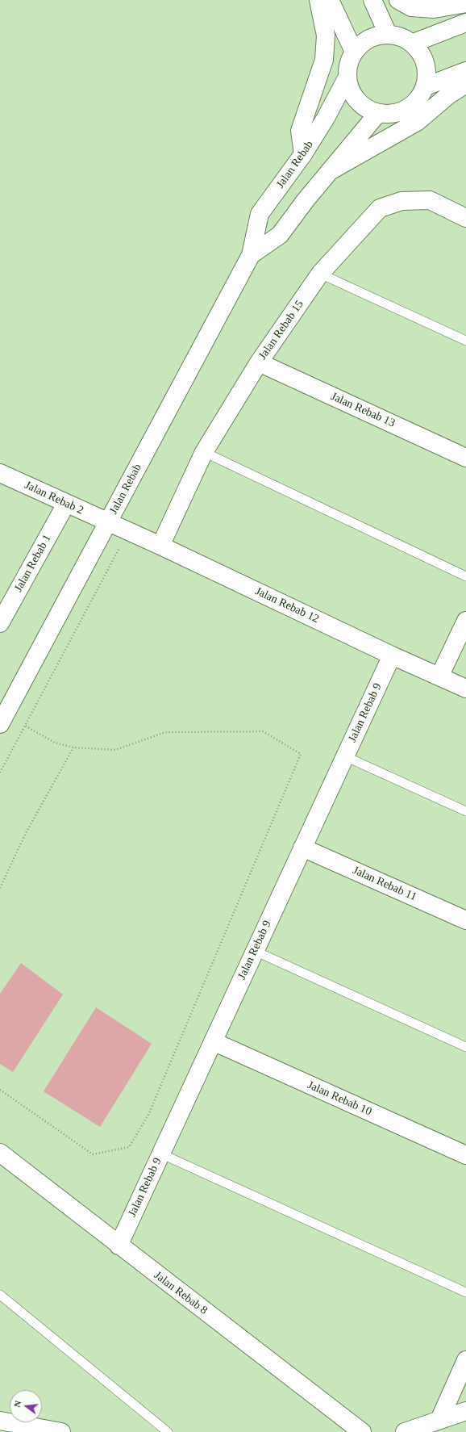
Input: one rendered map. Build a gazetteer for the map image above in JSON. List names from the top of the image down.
{
  "streets": {
    "street": [
      "Jalan Rebab",
      "Jalan Rebab 15",
      "Jalan Rebab 13",
      "Jalan Rebab 2",
      "Jalan Rebab 1",
      "Jalan Rebab 12",
      "Jalan Rebab 9",
      "Jalan Rebab 11",
      "Jalan Rebab 10",
      "Jalan Rebab 8"
    ]
  },
  "crossings": [
    ["Jalan Rebab", "Jalan Rebab 2"],
    ["Jalan Rebab", "Jalan Rebab 12"],
    ["Jalan Rebab 15", "Jalan Rebab 13"],
    ["Jalan Rebab 15", "Jalan Rebab 12"],
    ["Jalan Rebab 2", "Jalan Rebab 1"],
    ["Jalan Rebab 2", "Jalan Rebab 12"],
    ["Jalan Rebab 12", "Jalan Rebab 9"],
    ["Jalan Rebab 9", "Jalan Rebab 11"],
    ["Jalan Rebab 9", "Jalan Rebab 10"],
    ["Jalan Rebab 9", "Jalan Rebab 8"]
  ],
  "north": "left"
}
